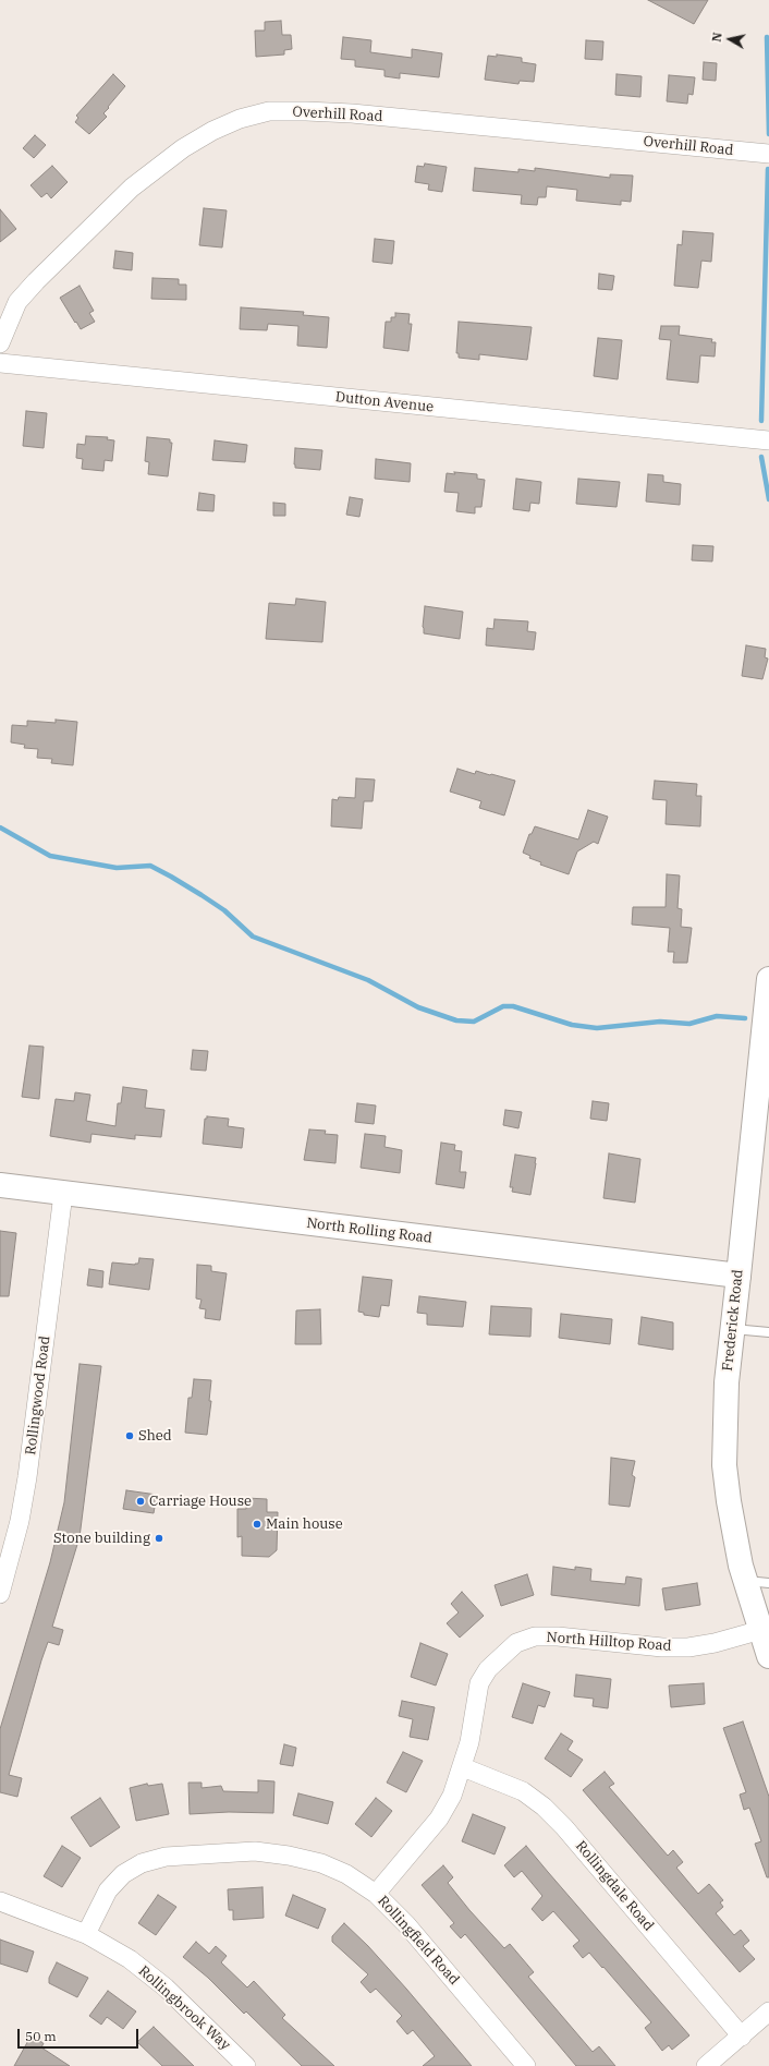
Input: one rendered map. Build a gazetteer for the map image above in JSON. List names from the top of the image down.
{
  "streets": {
    "main road": ["North Rolling Road", "Frederick Road"],
    "street": [
      "Overhill Road",
      "Dutton Avenue",
      "Rollingwood Road",
      "North Hilltop Road",
      "Rollingdale Road",
      "Rollingfield Road",
      "Rollingbrook Way"
    ]
  },
  "crossings": [
    ["North Rolling Road", "Frederick Road"],
    ["North Rolling Road", "Rollingwood Road"],
    ["Frederick Road", "North Hilltop Road"],
    ["North Hilltop Road", "Rollingdale Road"],
    ["North Hilltop Road", "Rollingfield Road"],
    ["Rollingfield Road", "Rollingbrook Way"]
  ],
  "places": [
    "Shed",
    "Carriage House",
    "Main house",
    "Stone building"
  ],
  "scale_bar": "50 m",
  "north": "left"
}
